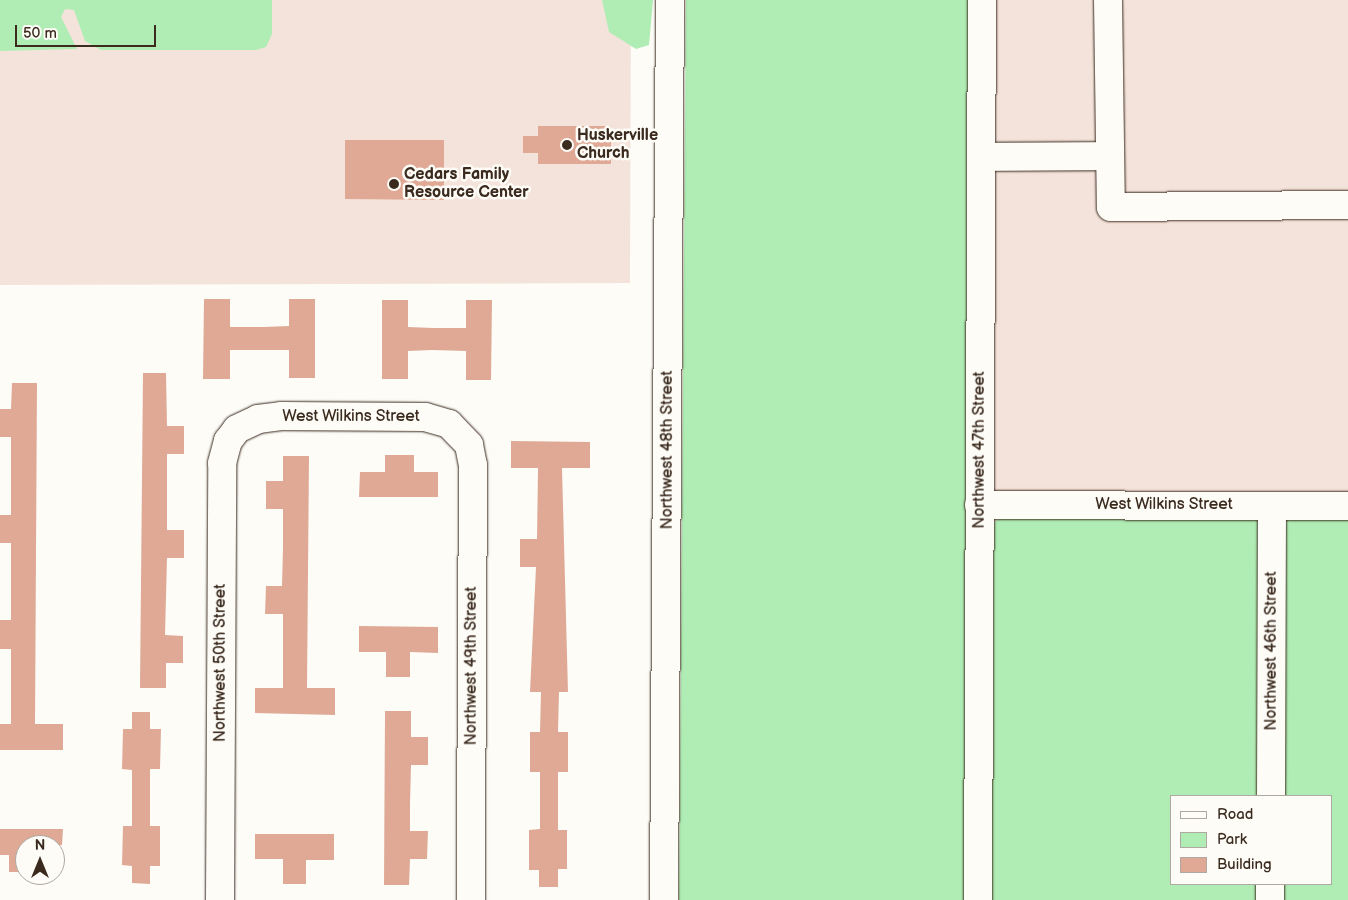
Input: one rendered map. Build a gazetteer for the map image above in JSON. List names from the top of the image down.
{
  "streets": {
    "street": [
      "West Wilkins Street",
      "Northwest 48th Street",
      "Northwest 47th Street",
      "Northwest 46th Street",
      "Northwest 50th Street",
      "Northwest 49th Street"
    ]
  },
  "crossings": [
    ["West Wilkins Street", "Northwest 47th Street"],
    ["West Wilkins Street", "Northwest 46th Street"],
    ["West Wilkins Street", "Northwest 50th Street"],
    ["West Wilkins Street", "Northwest 49th Street"]
  ],
  "places": ["Huskerville Church", "Cedars Family Resource Center"],
  "legend": ["Road", "Park", "Building"],
  "scale_bar": "50 m",
  "north": "top"
}
